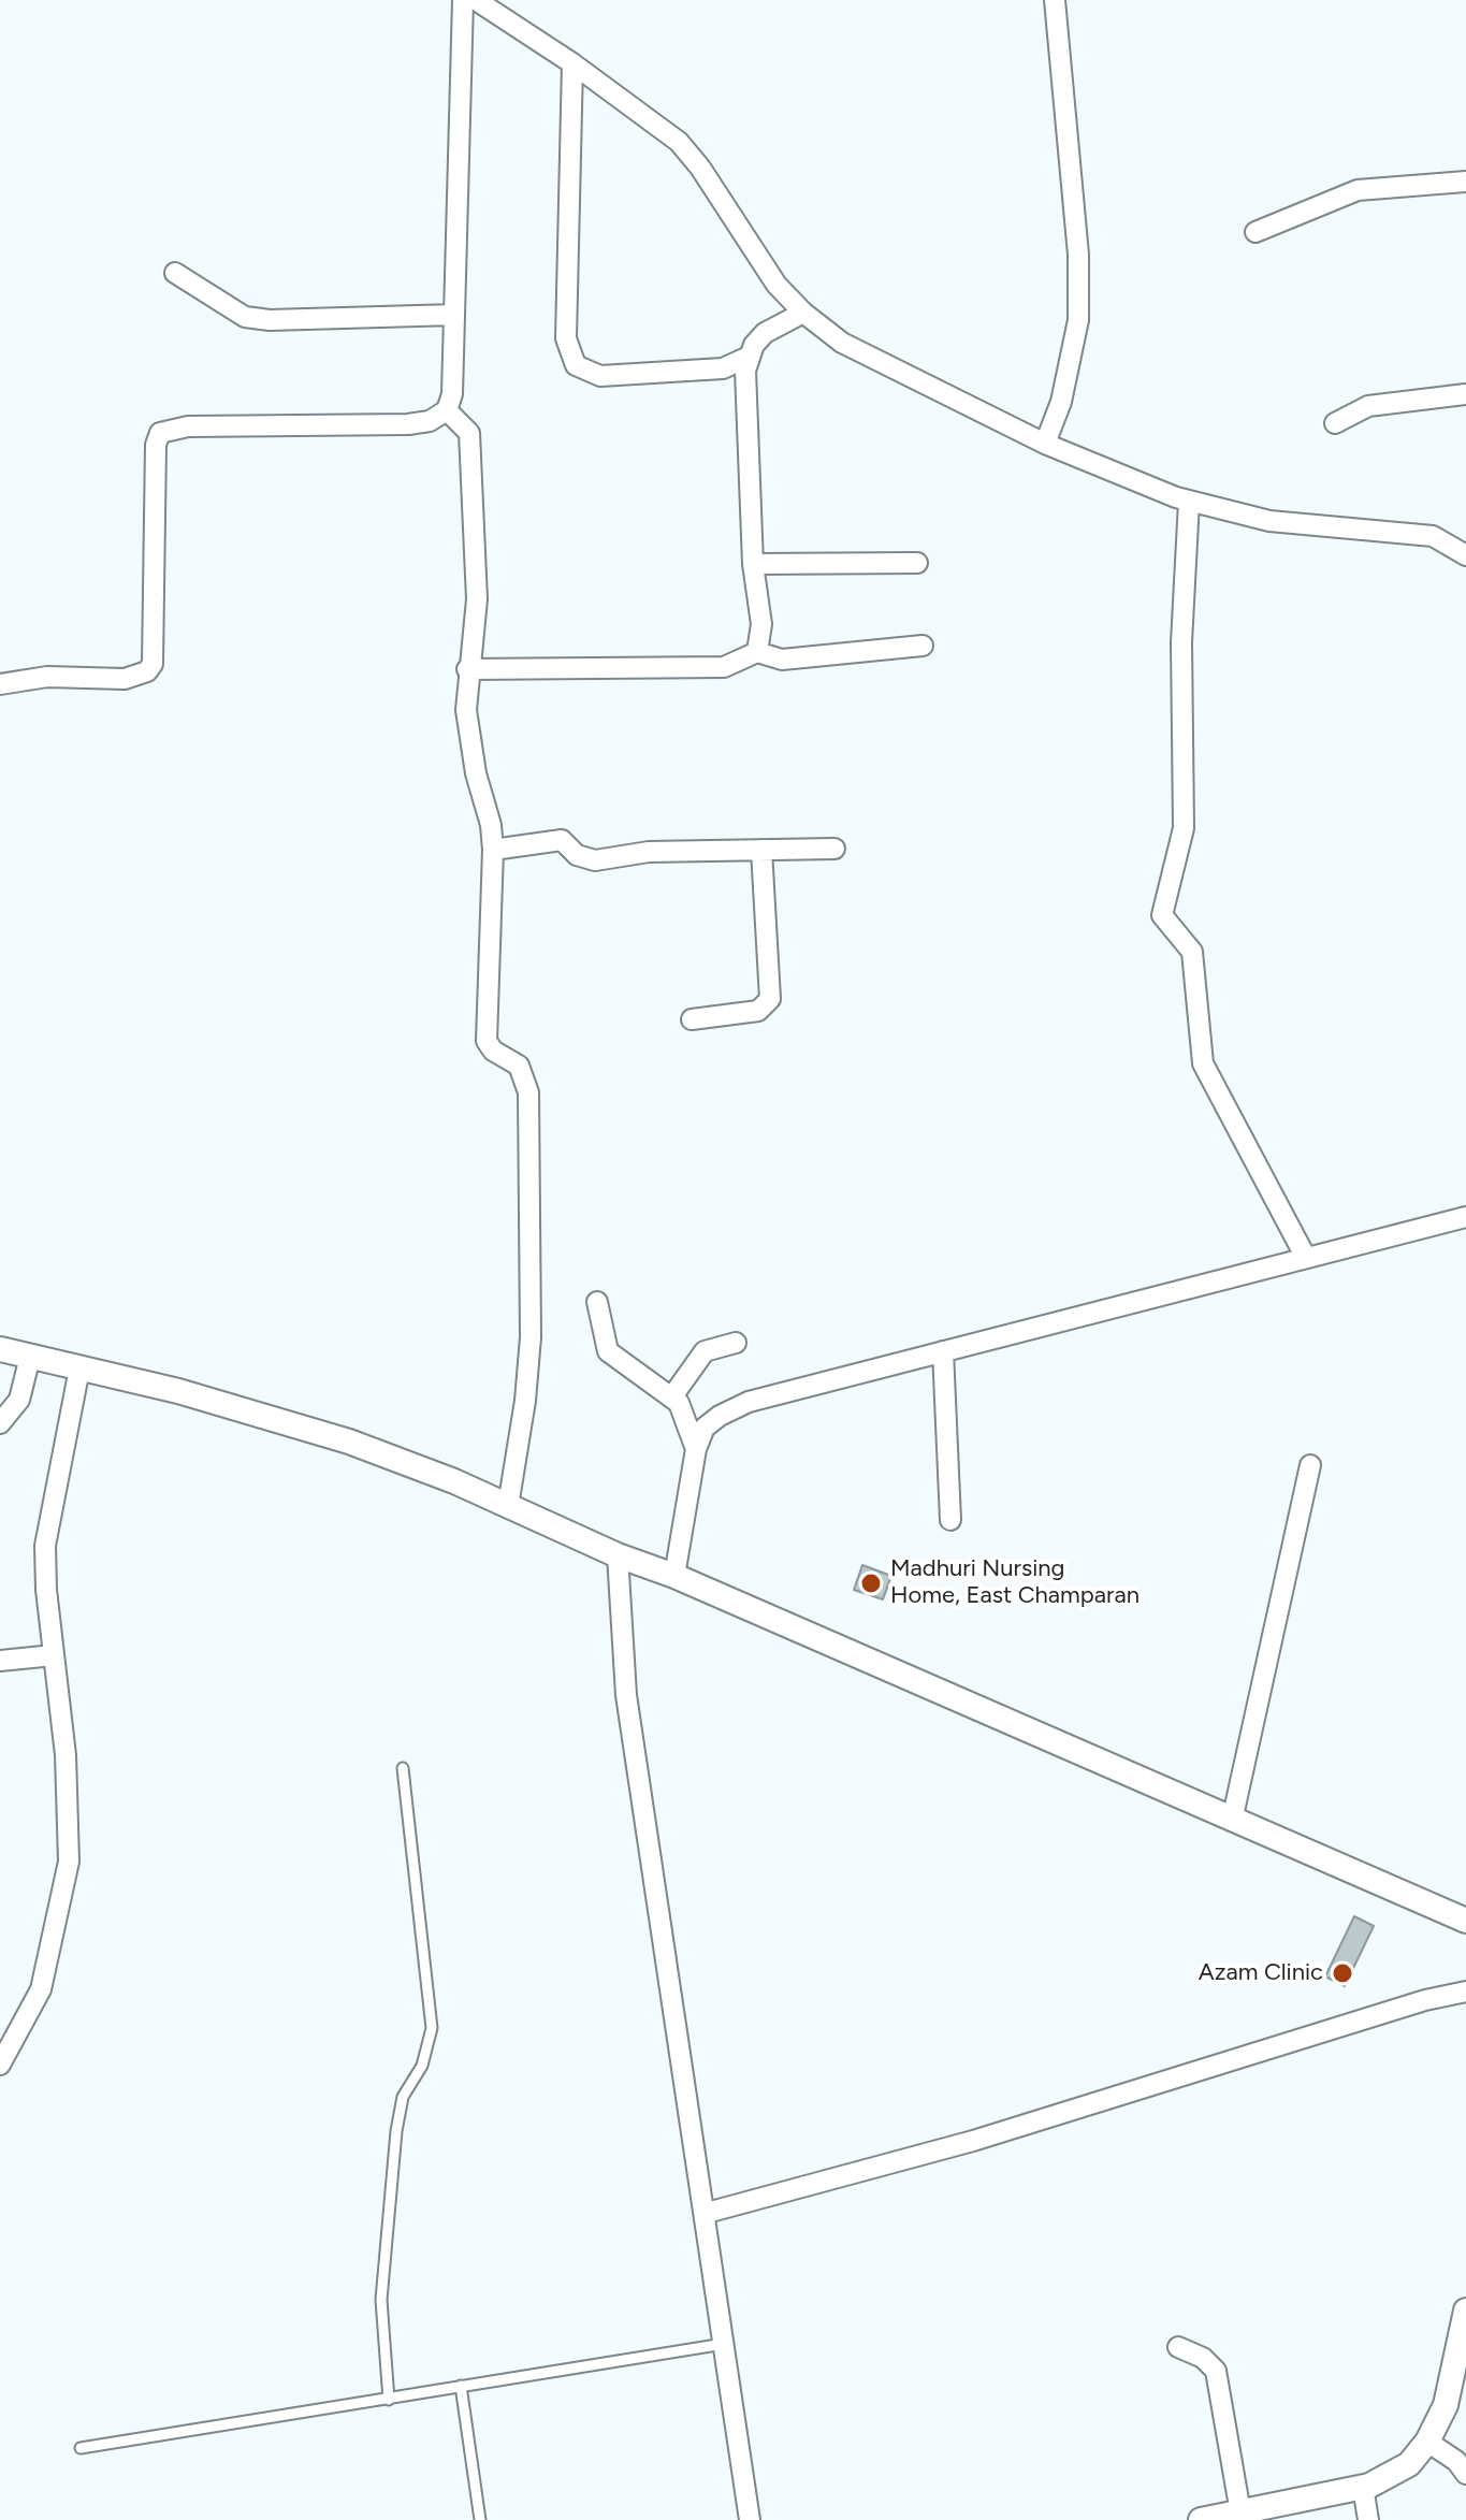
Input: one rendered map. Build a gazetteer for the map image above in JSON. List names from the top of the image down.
{
  "places": ["Madhuri Nursing Home, East Champaran", "Azam Clinic"]
}
